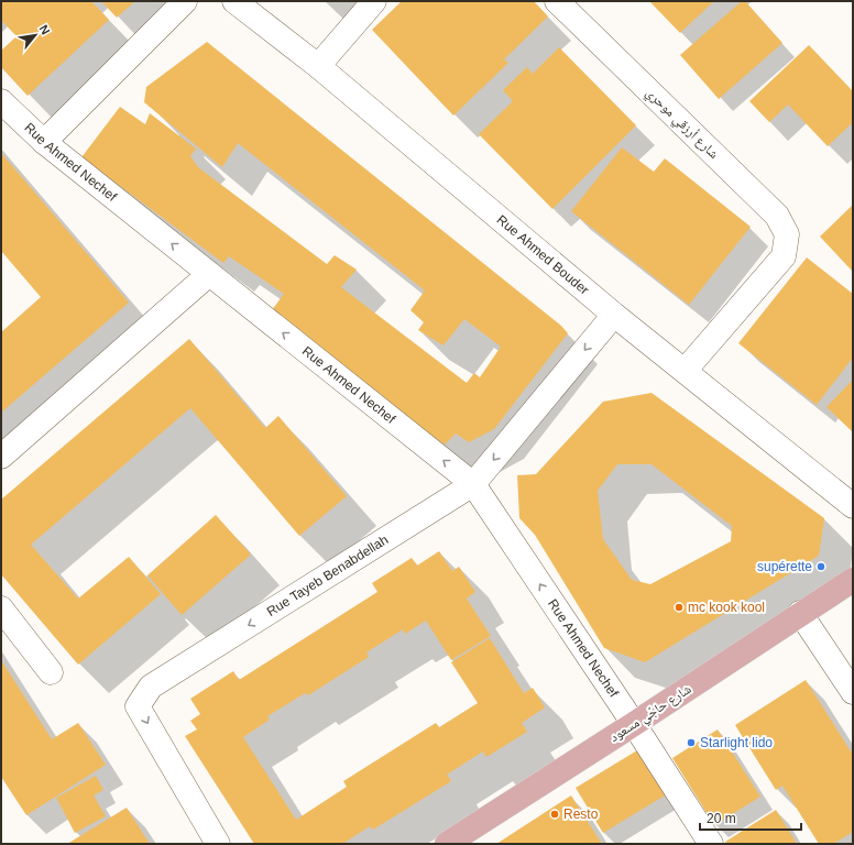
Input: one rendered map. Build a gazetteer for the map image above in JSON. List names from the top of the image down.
{
  "streets": {
    "main road": ["شارع حاجّي مسعود"],
    "street": [
      "شارع أرزقي موحري",
      "Rue Ahmed Nechef",
      "Rue Ahmed Bouder",
      "Rue Tayeb Benabdellah"
    ]
  },
  "crossings": [
    ["شارع أرزقي موحري", "Rue Ahmed Bouder"],
    ["Rue Ahmed Nechef", "Rue Tayeb Benabdellah"],
    ["Rue Ahmed Nechef", "شارع حاجّي مسعود"],
    ["Rue Ahmed Bouder", "Rue Tayeb Benabdellah"]
  ],
  "one_way": ["Rue Ahmed Nechef", "Rue Tayeb Benabdellah"],
  "places": [
    "supérette",
    "mc kook kool",
    "Starlight lido",
    "Resto"
  ],
  "scale_bar": "20 m",
  "north": "top right"
}
